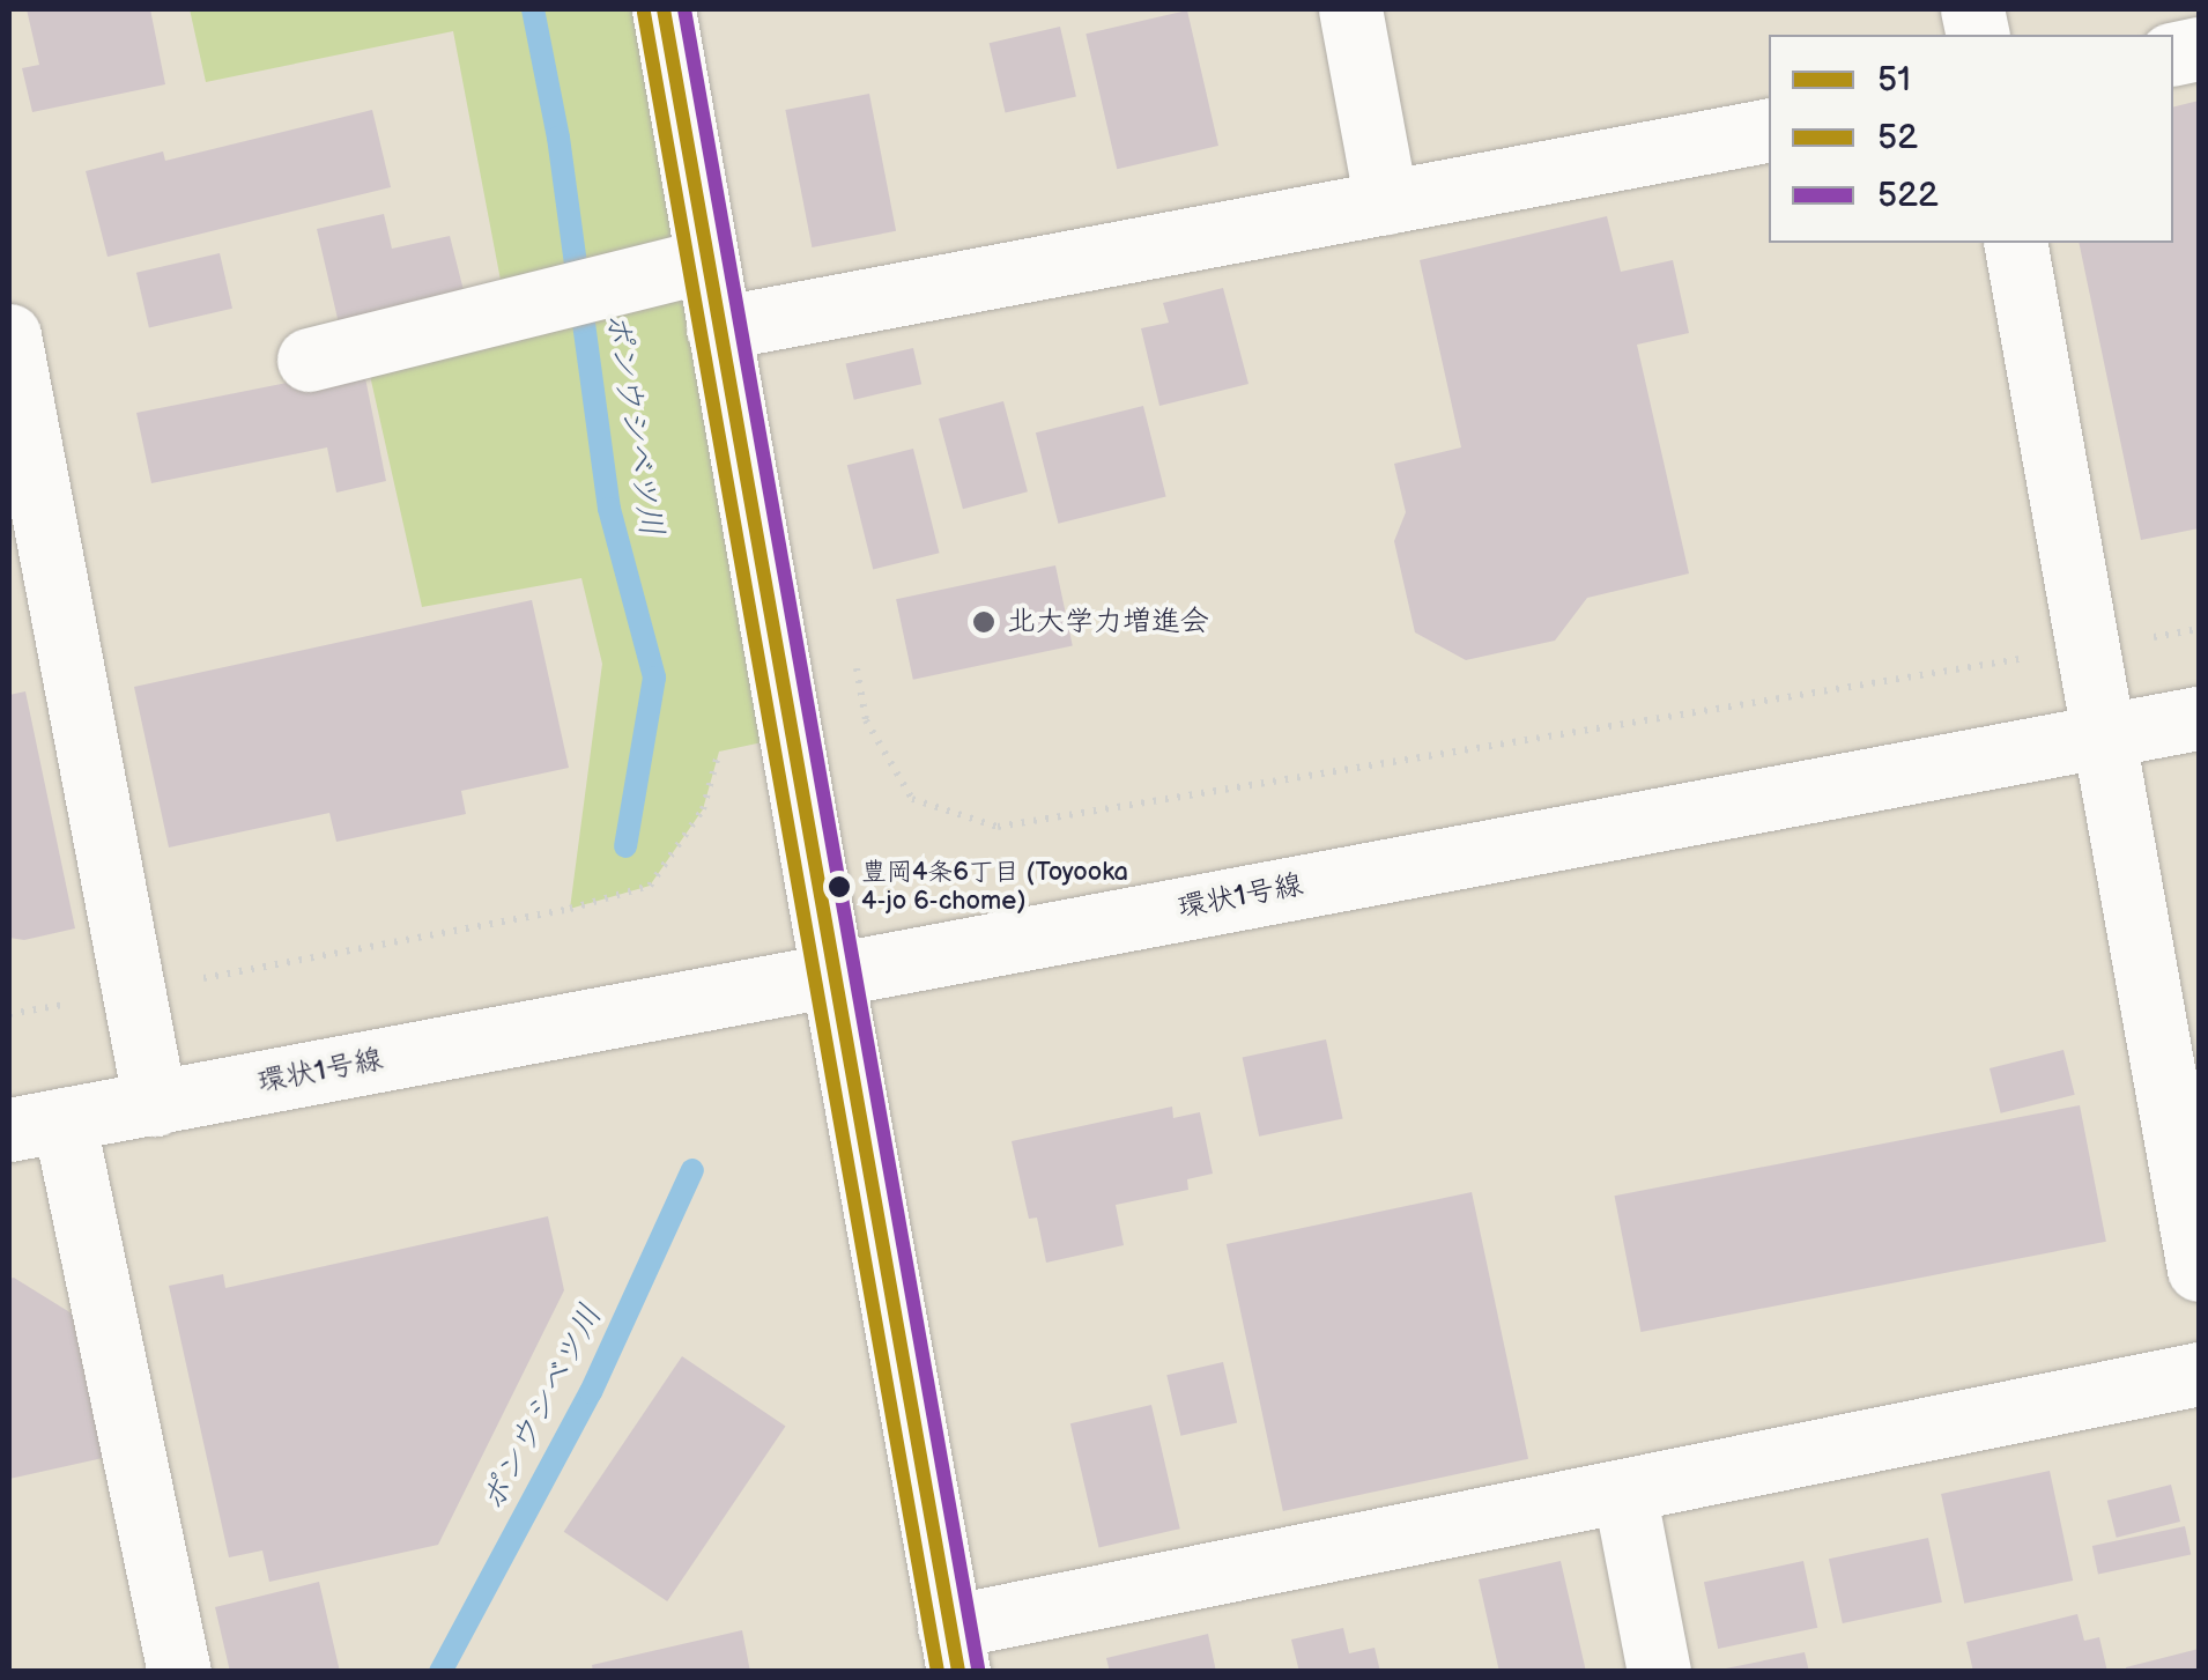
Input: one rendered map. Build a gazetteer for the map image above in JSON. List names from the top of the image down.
{
  "streets": {
    "street": ["環状1号線"]
  },
  "water": ["ポンウシベツ川"],
  "places": ["北大学力増進会", "豊岡4条6丁目 (Toyooka 4-jo 6-chome)"],
  "lines": ["transit line 51", "transit line 522", "transit line 52"],
  "legend": ["51", "52", "522"]
}
